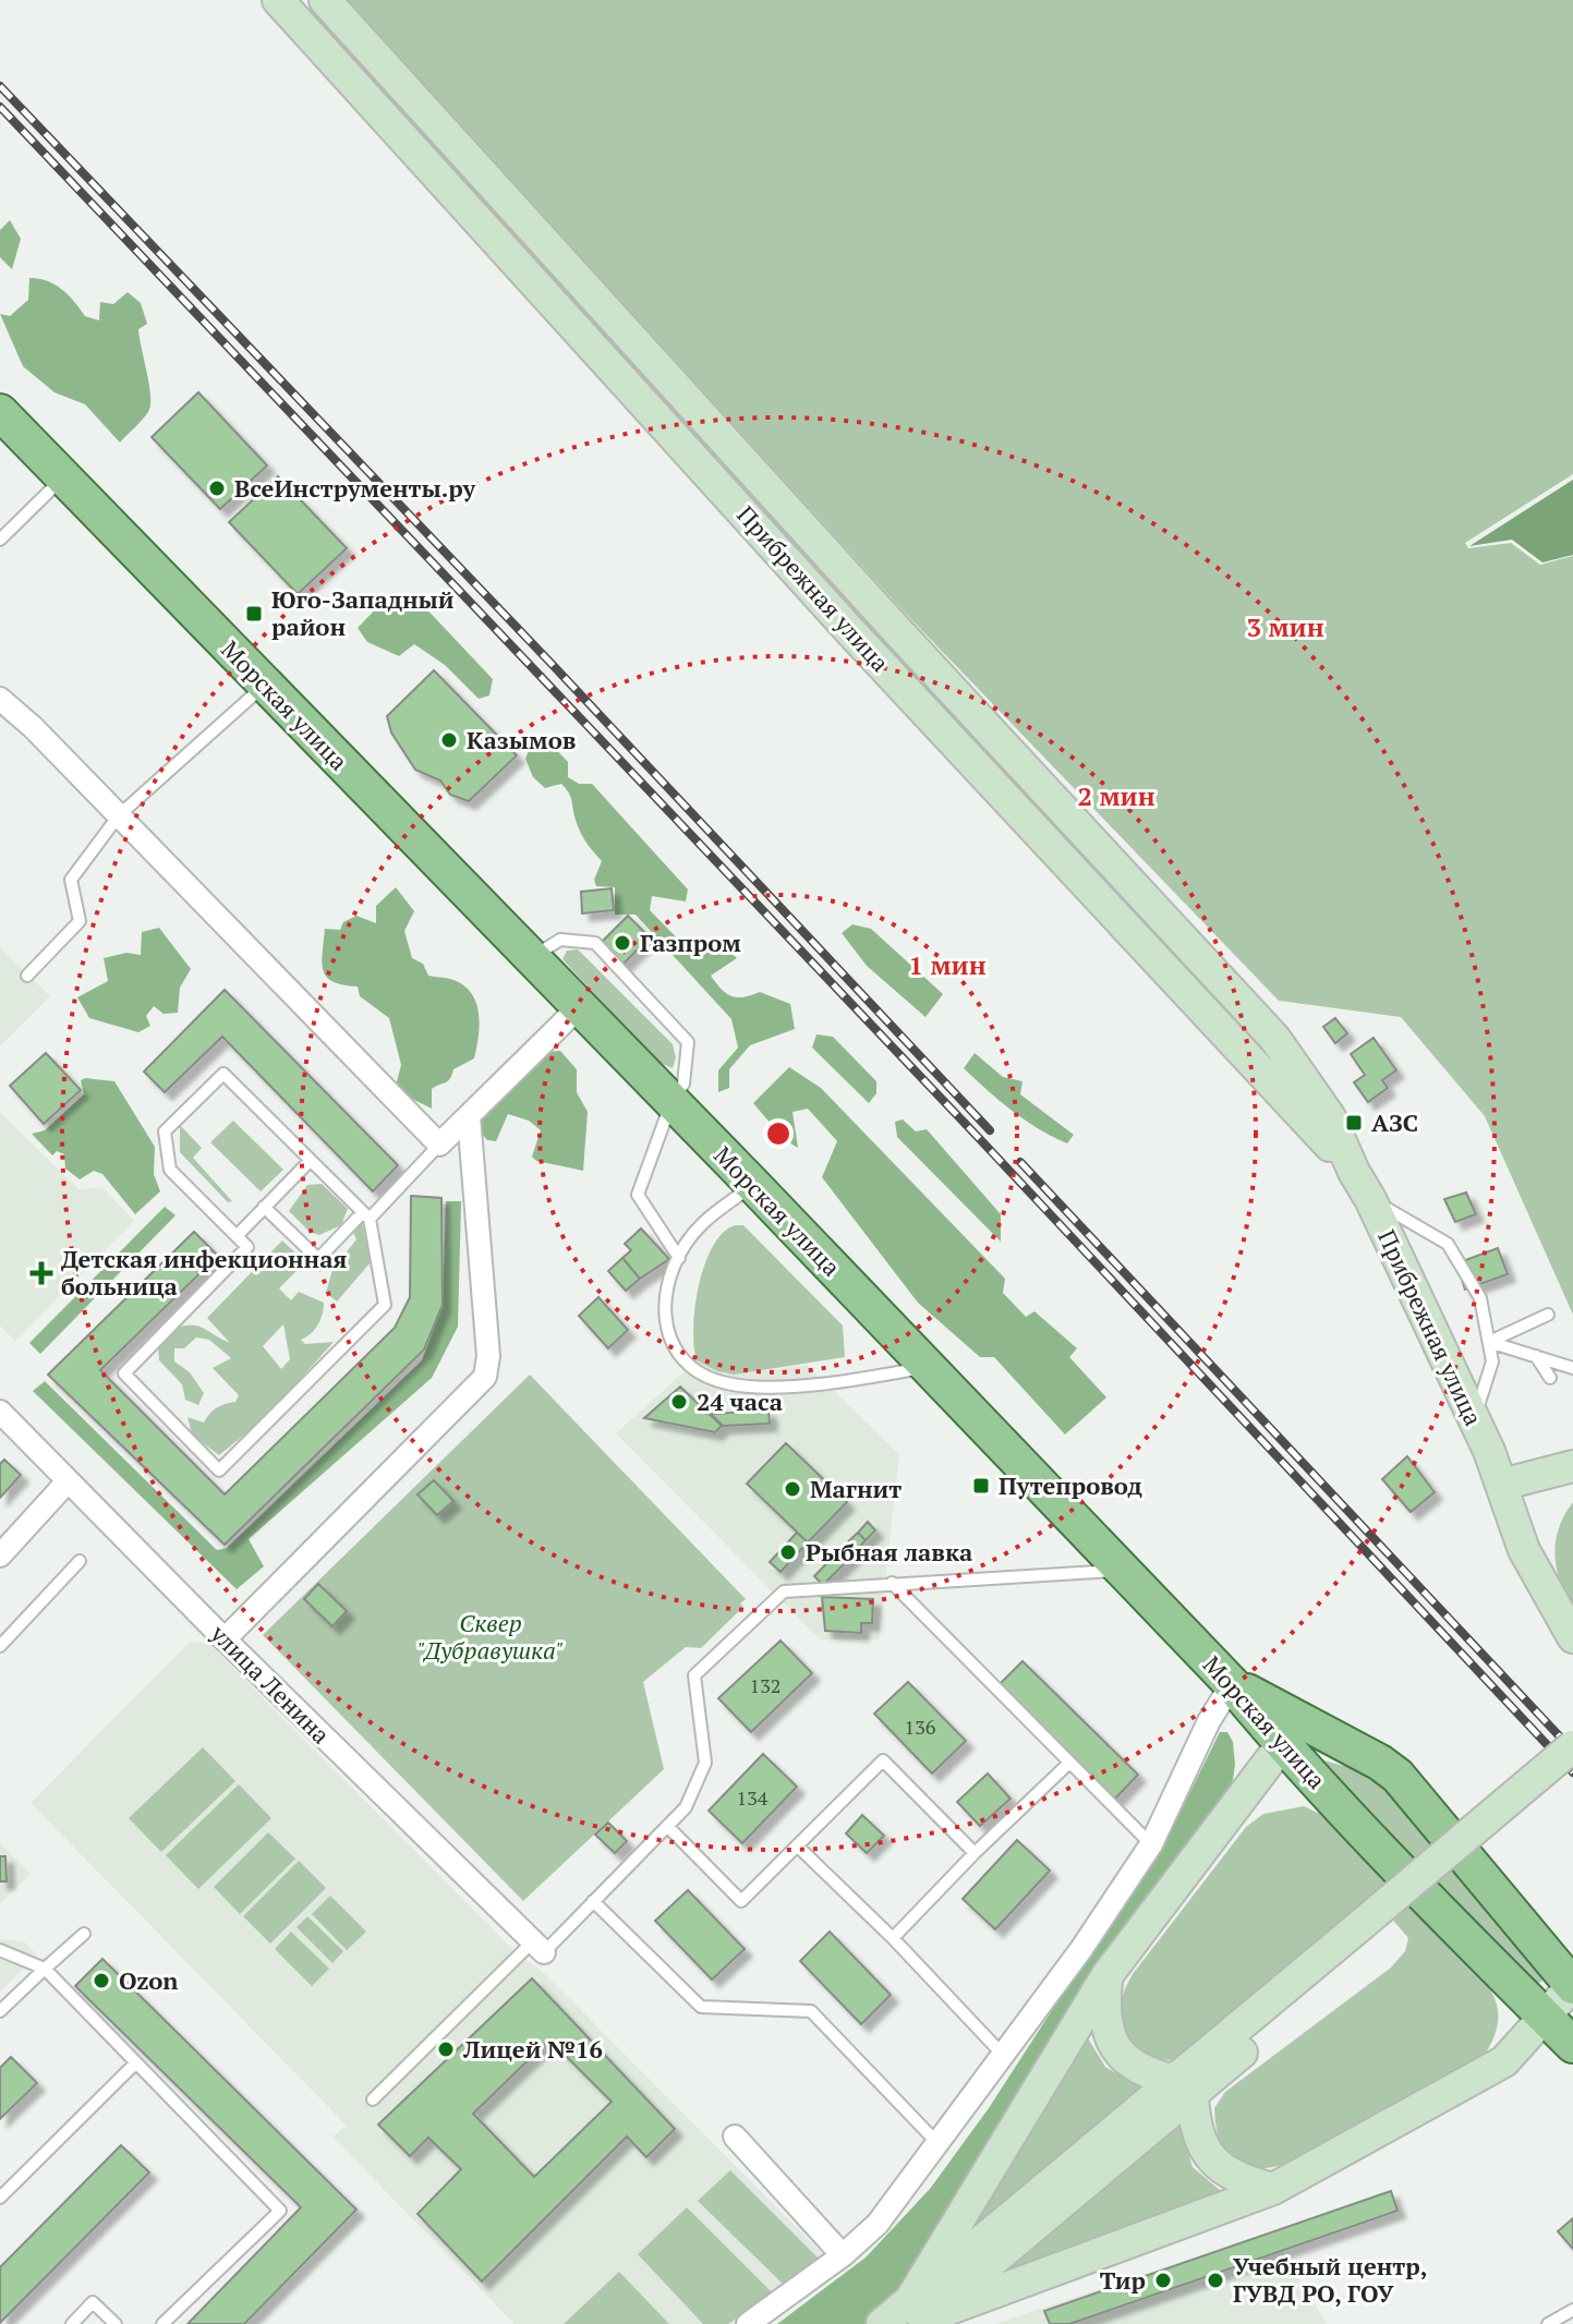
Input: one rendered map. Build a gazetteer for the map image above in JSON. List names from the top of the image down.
{
  "streets": {
    "main road": ["Прибрежная улица", "Морская улица"],
    "street": ["улица Ленина"]
  },
  "parks": ["Сквер \"Дубравушка\""],
  "places": {
    "other": [
      "ВсеИнструменты.ру",
      "Казымов",
      "Газпром",
      "24 часа",
      "Магнит",
      "Рыбная лавка",
      "Ozon",
      "Лицей №16",
      "Тир",
      "Учебный центр, ГУВД РО, ГОУ"
    ],
    "transit": ["Юго-Западный район", "АЗС", "Путепровод"],
    "health": ["Детская инфекционная больница"]
  },
  "house_numbers": ["132", "136", "134"],
  "rings": ["3 мин", "2 мин", "1 мин"]
}
